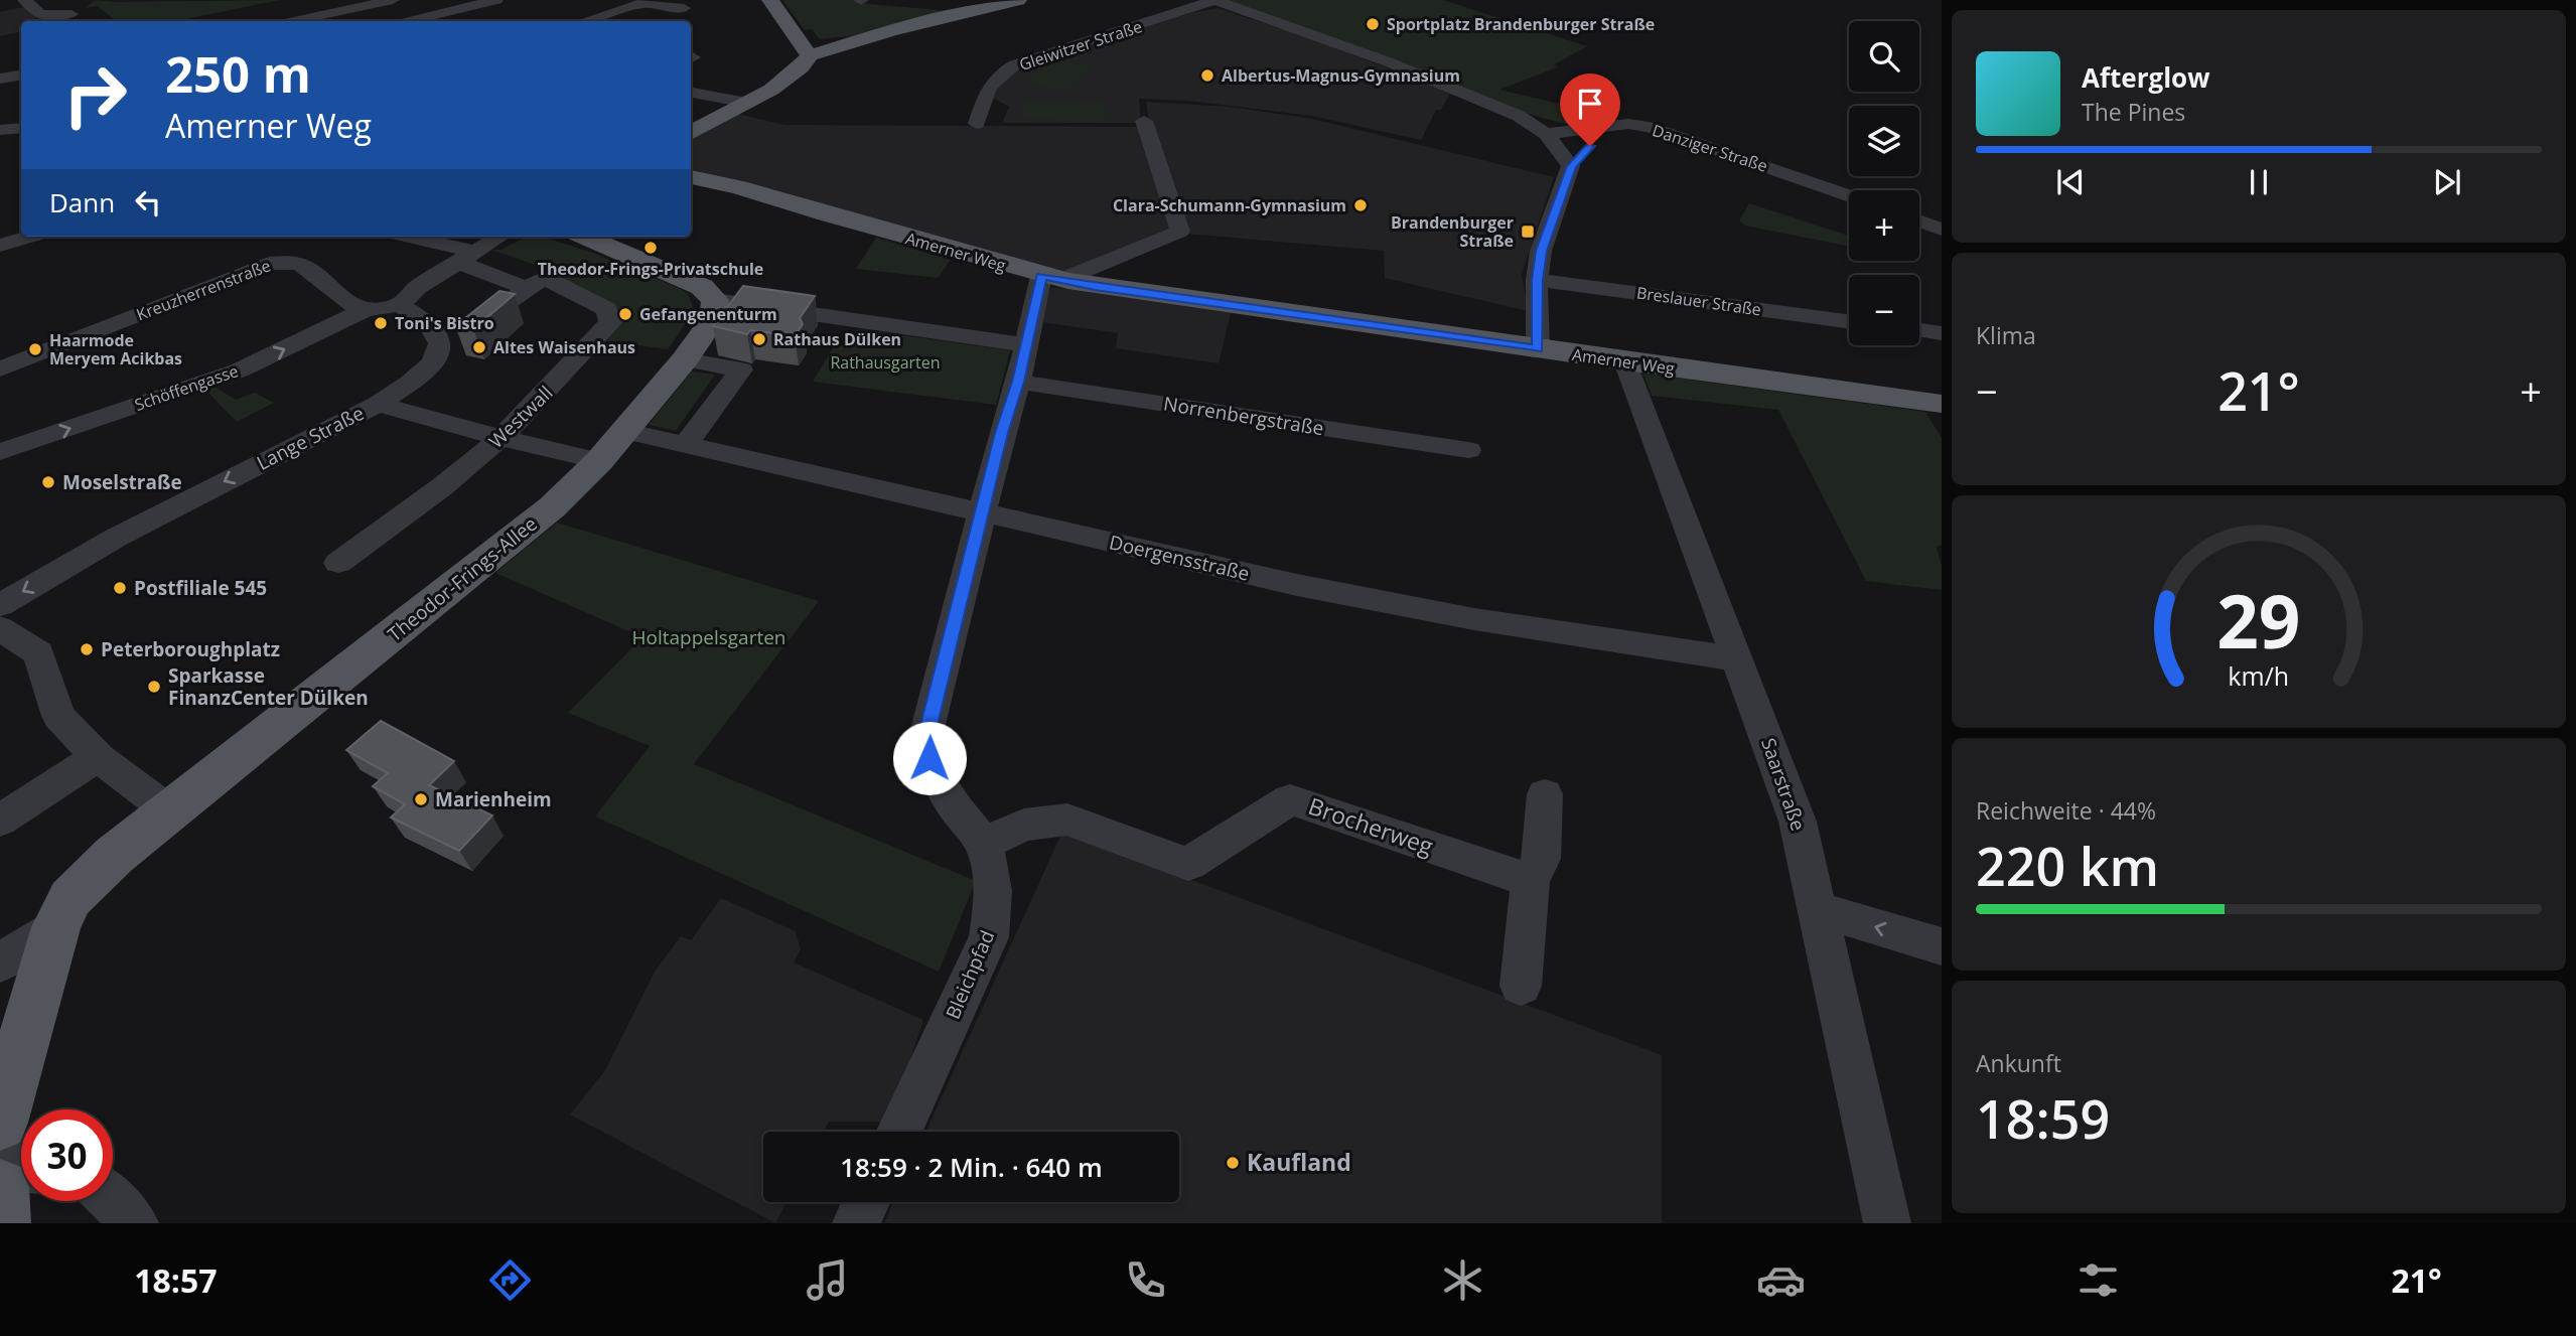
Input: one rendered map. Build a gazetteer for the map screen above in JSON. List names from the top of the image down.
{
  "streets": {
    "main road": ["Amerner Weg", "Theodor-Frings-Allee"],
    "street": [
      "Gleiwitzer Straße",
      "Danziger Straße",
      "Kreuzherrenstraße",
      "Breslauer Straße",
      "Schöffengasse",
      "Norrenbergstraße",
      "Westwall",
      "Lange Straße",
      "Doergensstraße",
      "Saarstraße",
      "Brocherweg",
      "Bleichpfad"
    ]
  },
  "crossings": [
    ["Amerner Weg", "Saarstraße"],
    ["Amerner Weg", "Bleichpfad"],
    ["Kreuzherrenstraße", "Schöffengasse"],
    ["Norrenbergstraße", "Bleichpfad"],
    ["Doergensstraße", "Theodor-Frings-Allee"],
    ["Doergensstraße", "Saarstraße"],
    ["Doergensstraße", "Bleichpfad"],
    ["Brocherweg", "Bleichpfad"]
  ],
  "one_way": ["Schöffengasse", "Lange Straße"],
  "parks": ["Rathausgarten", "Holtappelsgarten"],
  "places": {
    "other": [
      "Sportplatz Brandenburger Straße",
      "Albertus-Magnus-Gymnasium",
      "Clara-Schumann-Gymnasium",
      "Theodor-Frings-Privatschule",
      "Gefangenenturm",
      "Toni's Bistro",
      "Rathaus Dülken",
      "Altes Waisenhaus",
      "Haarmode Meryem Acikbas",
      "Moselstraße",
      "Postfiliale 545",
      "Peterboroughplatz",
      "Sparkasse FinanzCenter Dülken",
      "Marienheim",
      "Kaufland"
    ],
    "transit": ["Brandenburger Straße"]
  },
  "page": {
    "map_buttons": ["+", "−"],
    "turn": ["250 m", "Amerner Weg"],
    "song": ["Afterglow", "The Pines"],
    "then": "Dann",
    "tile": [
      "Klima",
      ["Reichweite · 44%", "220 km"],
      ["Ankunft", "18:59"]
    ],
    "heat": ["−", "21°", "+"],
    "limit": "30",
    "trip": "18:59 · 2 Min. · 640 m",
    "tabs": ["18:57", "21°"],
    "gauge": ["29", "km/h"]
  }
}
